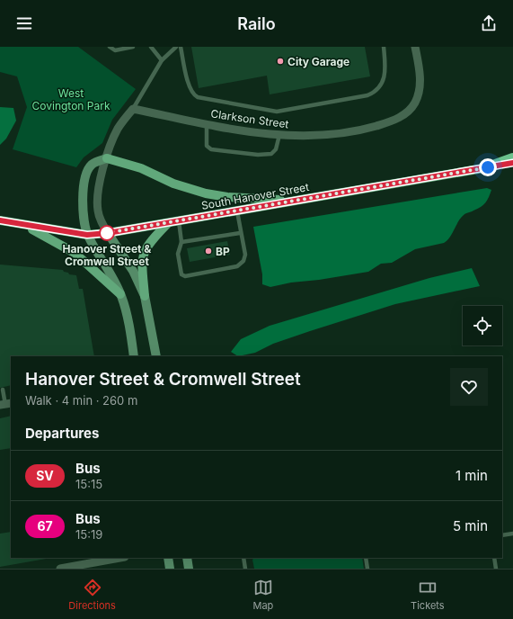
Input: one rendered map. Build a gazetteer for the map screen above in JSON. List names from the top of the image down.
{
  "streets": {
    "main road": ["South Hanover Street"],
    "street": ["Clarkson Street"]
  },
  "parks": ["West Covington Park"],
  "places": ["City Garage", "Hanover Street & Cromwell Street", "BP"],
  "lines": ["bus line SV"],
  "page": {
    "header": "Railo",
    "heading": [
      ["Hanover Street & Cromwell Street", "Walk · 4 min · 260 m"],
      "Departures"
    ],
    "list": [
      {
        "mark": "SV",
        "name": "Bus",
        "note": "15:15",
        "value": "1 min"
      },
      {
        "mark": "67",
        "name": "Bus",
        "note": "15:19",
        "value": "5 min"
      }
    ],
    "tabs": ["Directions", "Map", "Tickets"]
  }
}
